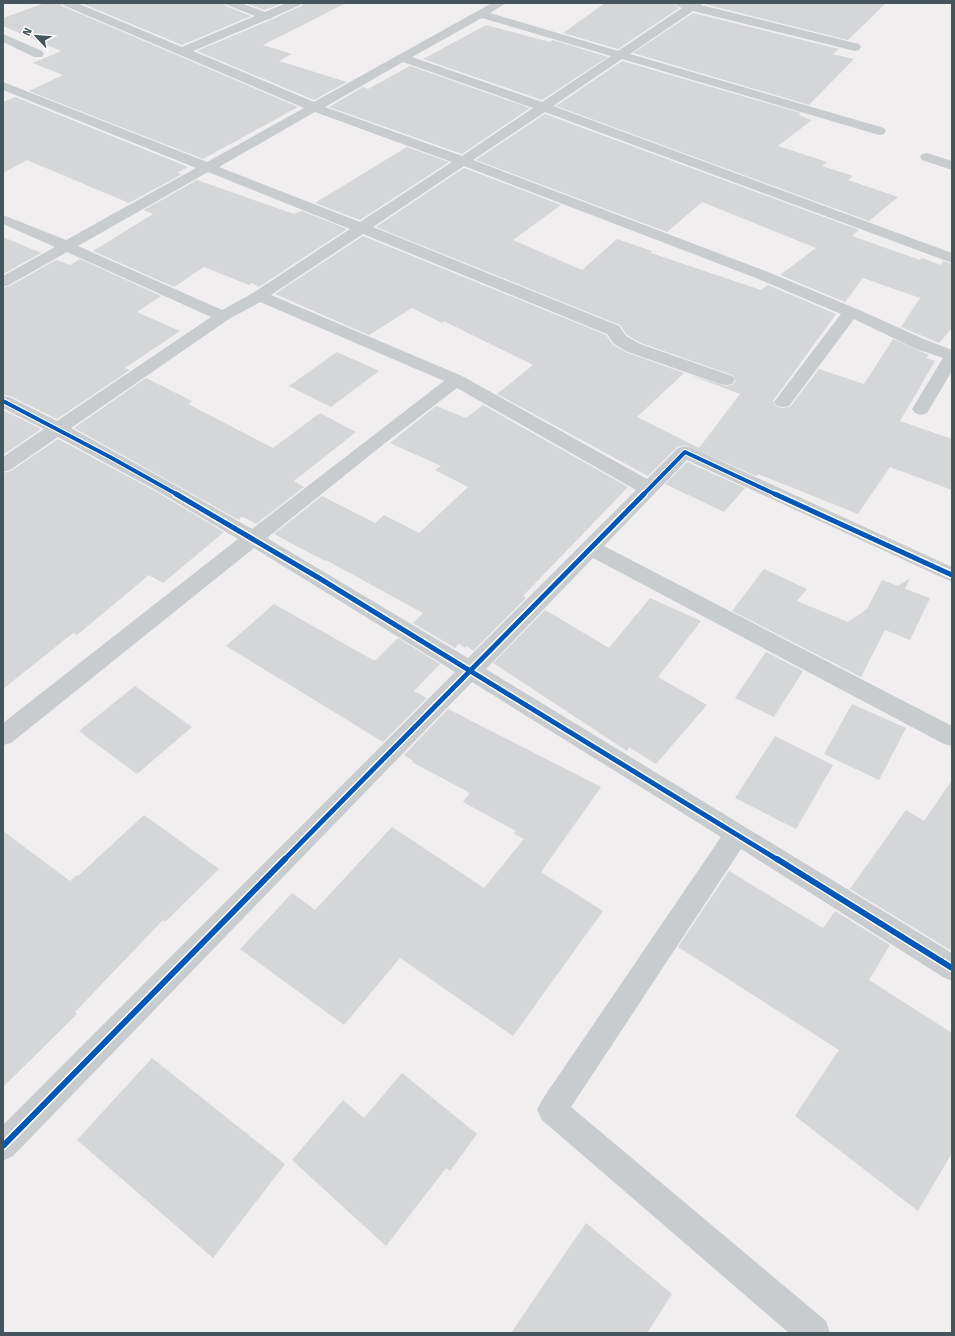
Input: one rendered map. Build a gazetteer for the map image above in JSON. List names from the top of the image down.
{
  "north": "top left"
}
